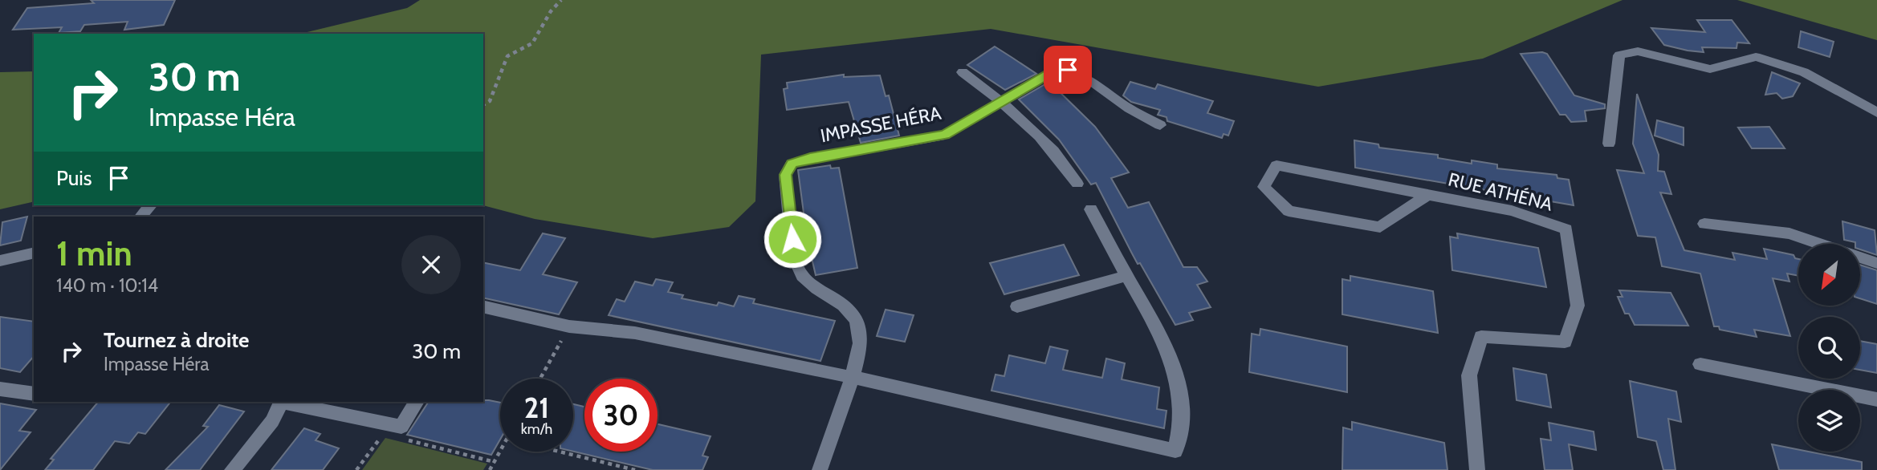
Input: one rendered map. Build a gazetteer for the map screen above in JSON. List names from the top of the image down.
{
  "streets": {
    "street": ["IMPASSE HÉRA", "RUE ATHÉNA"]
  },
  "north": "bottom left",
  "page": {
    "turn": ["30 m", "Impasse Héra"],
    "then": "Puis",
    "heading": ["1 min", "140 m · 10:14"],
    "list": [
      {
        "name": "Tournez à droite",
        "note": "Impasse Héra",
        "value": "30 m"
      }
    ],
    "speed": "21 km/h",
    "limit": "30"
  }
}
